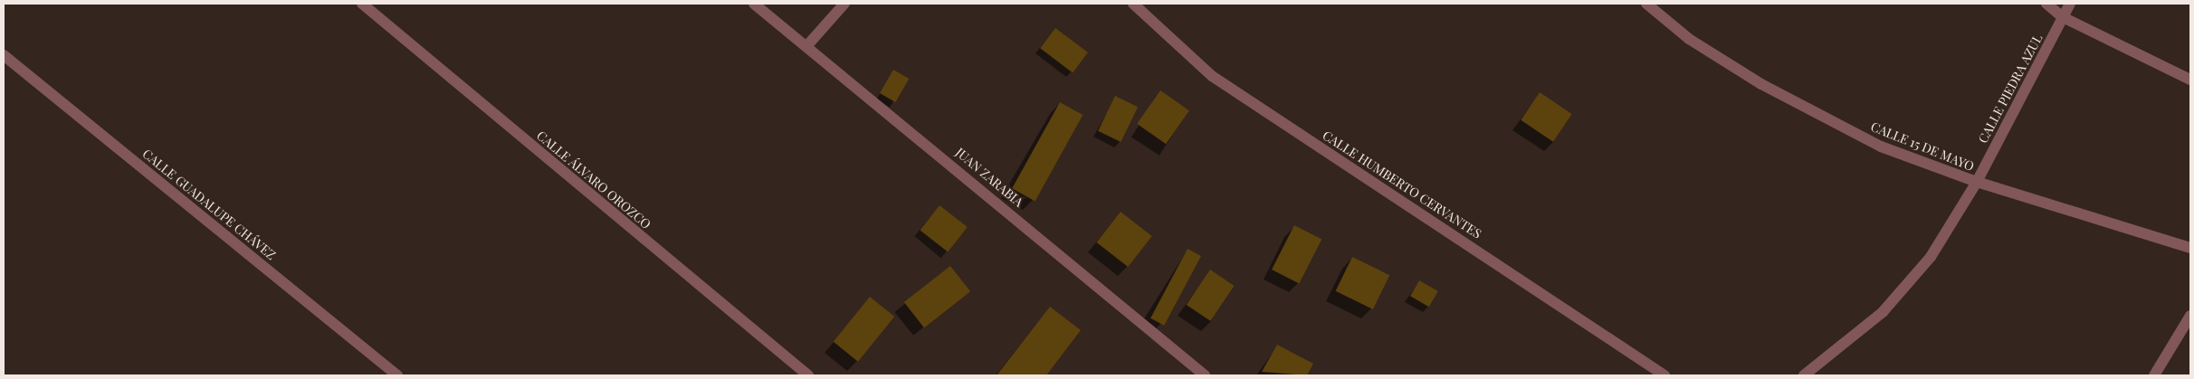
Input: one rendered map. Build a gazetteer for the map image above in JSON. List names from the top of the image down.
{
  "streets": {
    "street": [
      "CALLE PIEDRA AZUL",
      "CALLE 15 DE MAYO",
      "JUAN ZARABIA",
      "CALLE ÁLVARO OROZCO",
      "CALLE HUMBERTO CERVANTES",
      "CALLE GUADALUPE CHÁVEZ"
    ]
  },
  "crossings": [
    ["CALLE PIEDRA AZUL", "CALLE 15 DE MAYO"]
  ]
}
